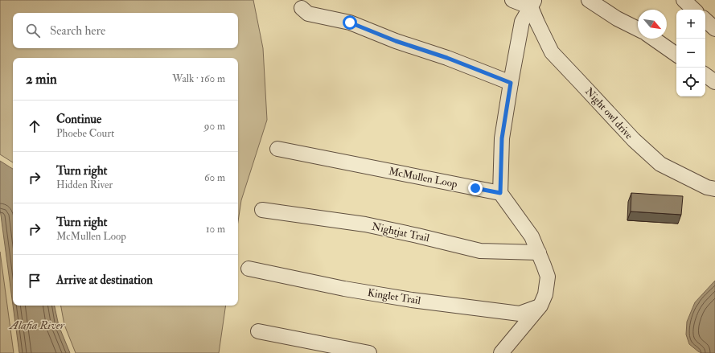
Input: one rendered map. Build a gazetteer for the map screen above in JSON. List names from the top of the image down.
{
  "streets": {
    "street": [
      "Night owl drive",
      "McMullen Loop",
      "Nightjat Trail",
      "Kinglet Trail"
    ]
  },
  "water": ["Alafia River"],
  "north": "bottom right",
  "page": {
    "map_buttons": ["+", "−"],
    "search": "Search here",
    "heading": ["2 min", "Walk · 160 m"],
    "list": [
      ["Continue", "Phoebe Court", "90 m"],
      ["Turn right", "Hidden River", "60 m"],
      ["Turn right", "McMullen Loop", "10 m"],
      "Arrive at destination"
    ]
  }
}
